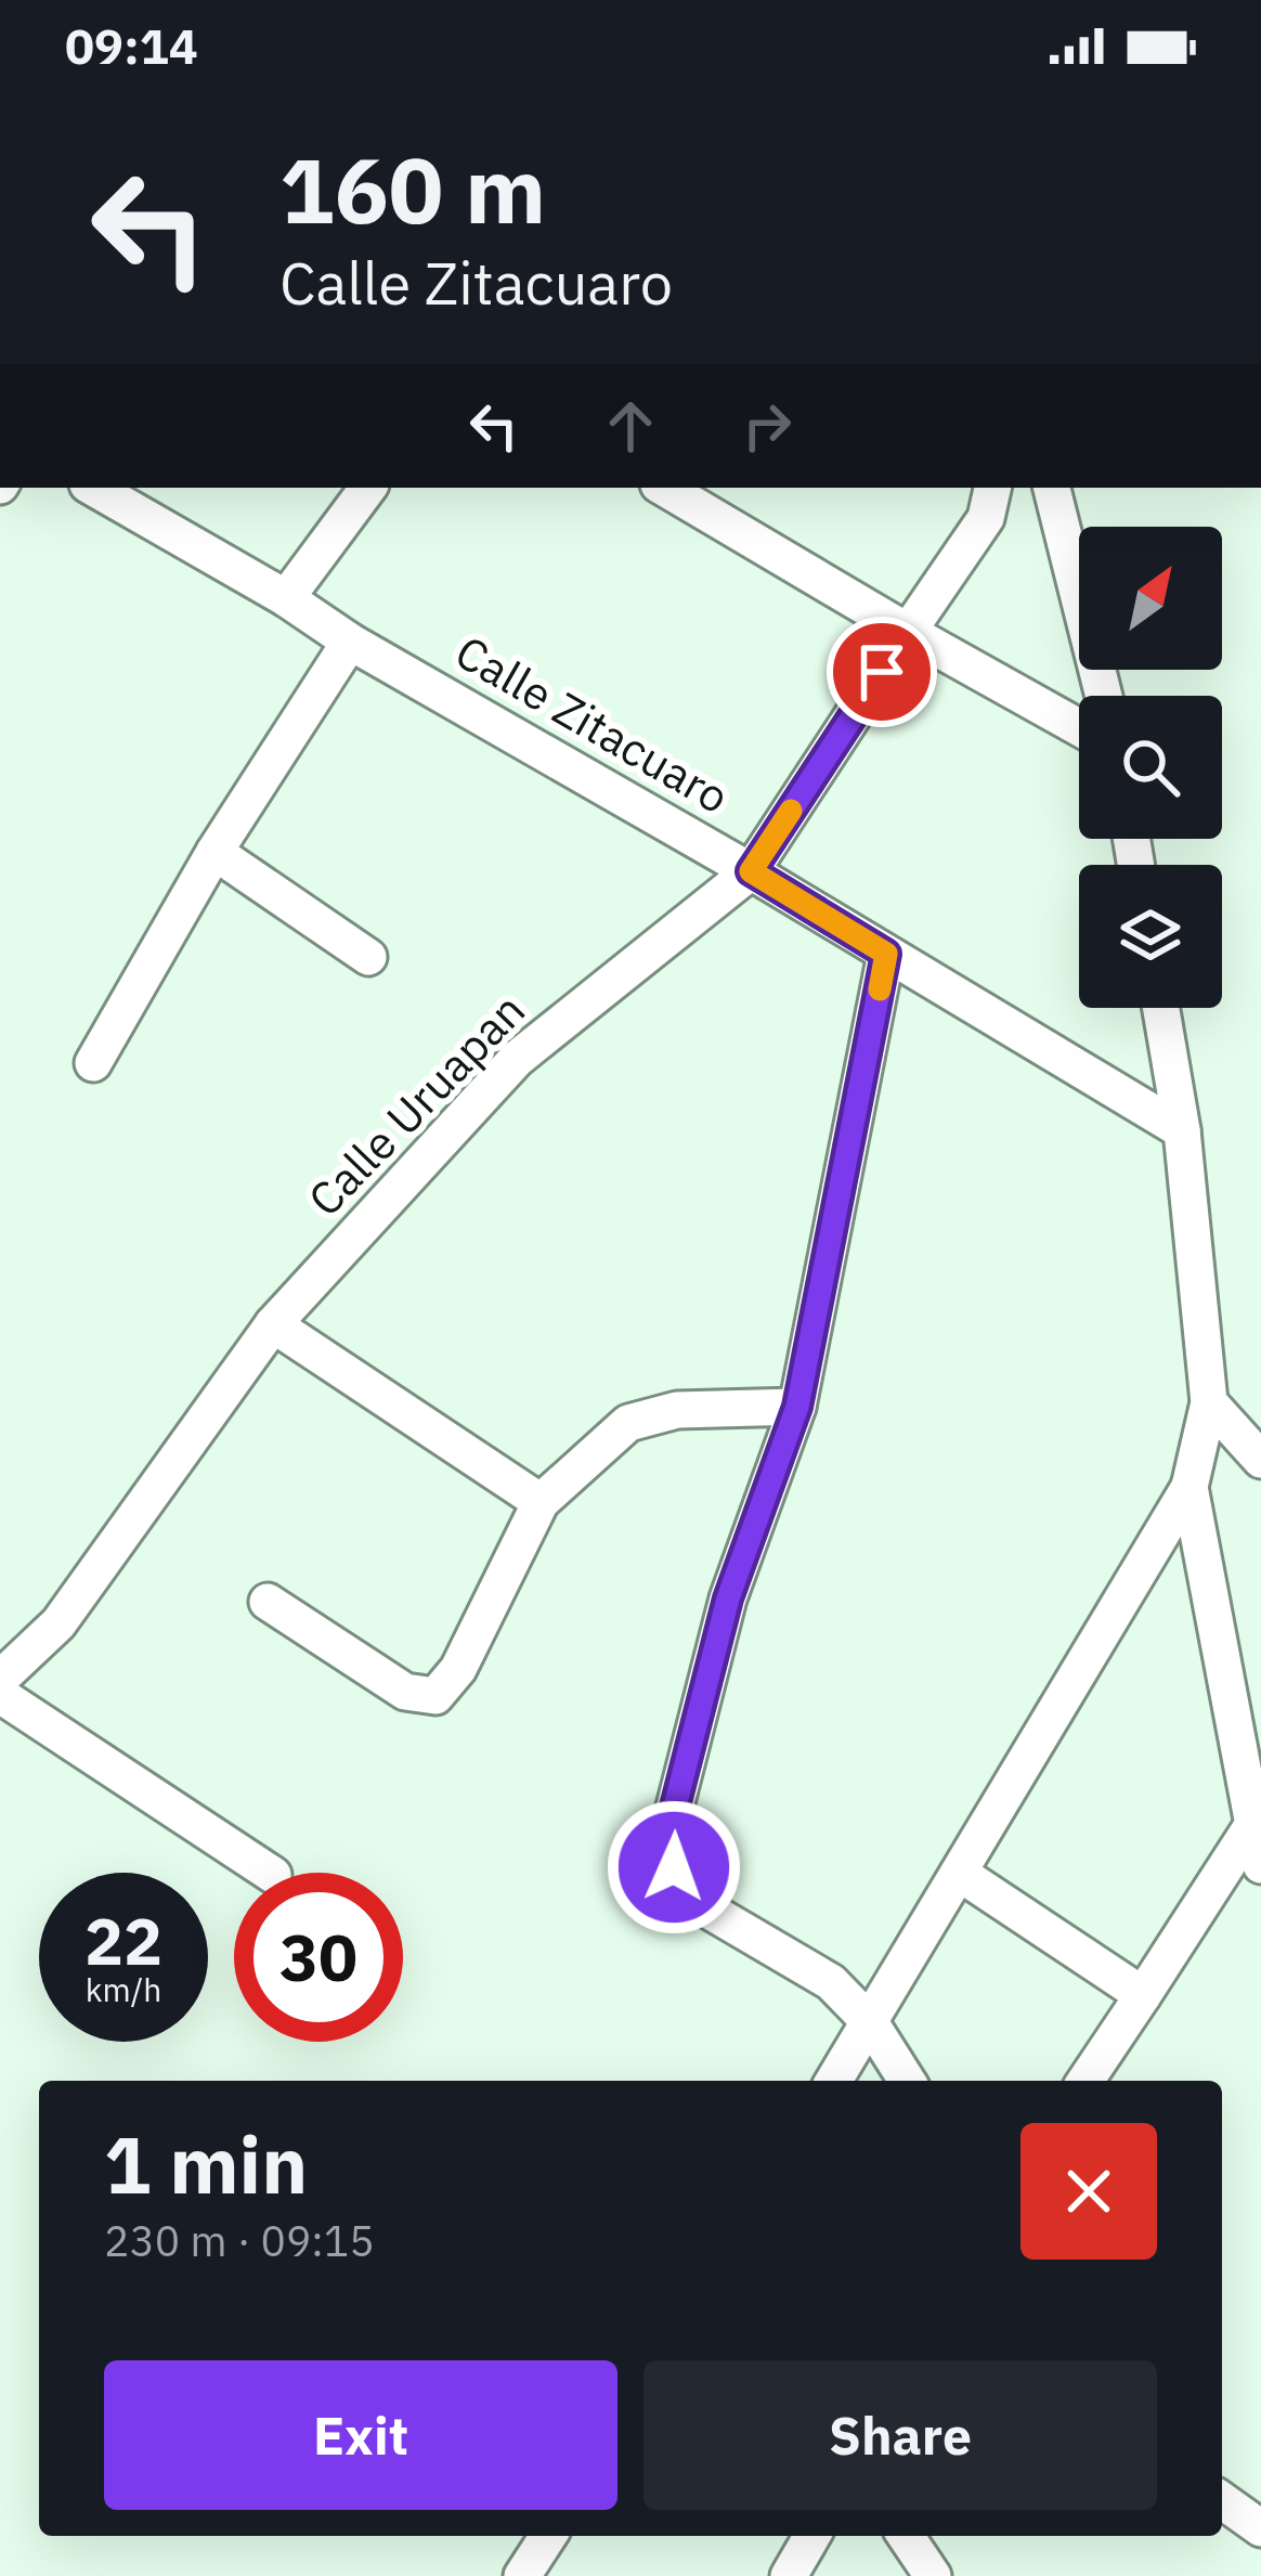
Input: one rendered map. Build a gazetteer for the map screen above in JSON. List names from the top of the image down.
{
  "streets": {
    "street": ["Calle Zitacuaro", "Calle Uruapan"]
  },
  "crossings": [
    ["Calle Zitacuaro", "Calle Uruapan"]
  ],
  "north": "top right",
  "page": {
    "status": "09:14",
    "turn": ["160 m", "Calle Zitacuaro"],
    "speed": "22 km/h",
    "limit": "30",
    "heading": ["1 min", "230 m · 09:15"],
    "buttons": ["Exit", "Share"]
  }
}
